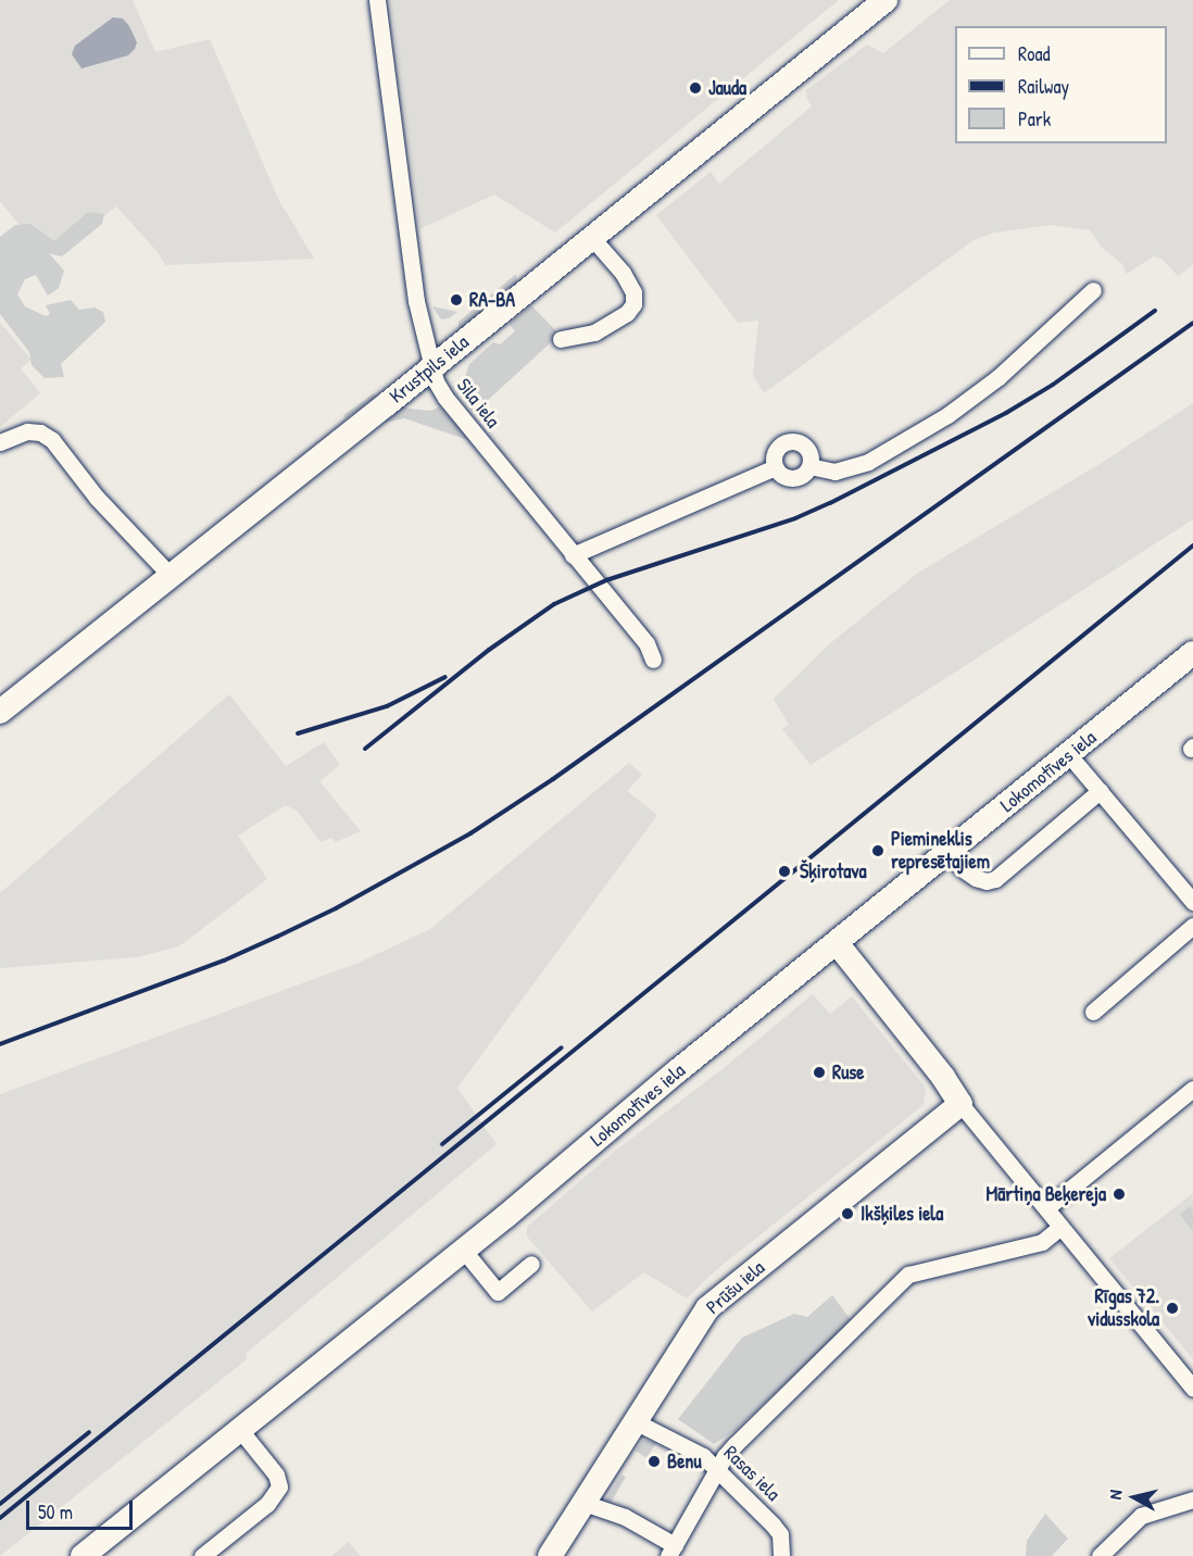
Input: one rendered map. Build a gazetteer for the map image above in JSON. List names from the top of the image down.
{
  "streets": {
    "street": [
      "Krustpils iela",
      "Sila iela",
      "Lokomotīves iela",
      "Prūšu iela",
      "Rasas iela"
    ]
  },
  "crossings": [
    ["Krustpils iela", "Sila iela"],
    ["Prūšu iela", "Rasas iela"]
  ],
  "places": [
    "Jauda",
    "RA-BA",
    "Piemineklis represētajiem",
    "Šķirotava",
    "Ruse",
    "Mārtiņa Beķereja",
    "Ikšķiles iela",
    "Rīgas 72. vidusskola",
    "Benu"
  ],
  "legend": ["Road", "Railway", "Park"],
  "scale_bar": "50 m",
  "north": "left"
}
